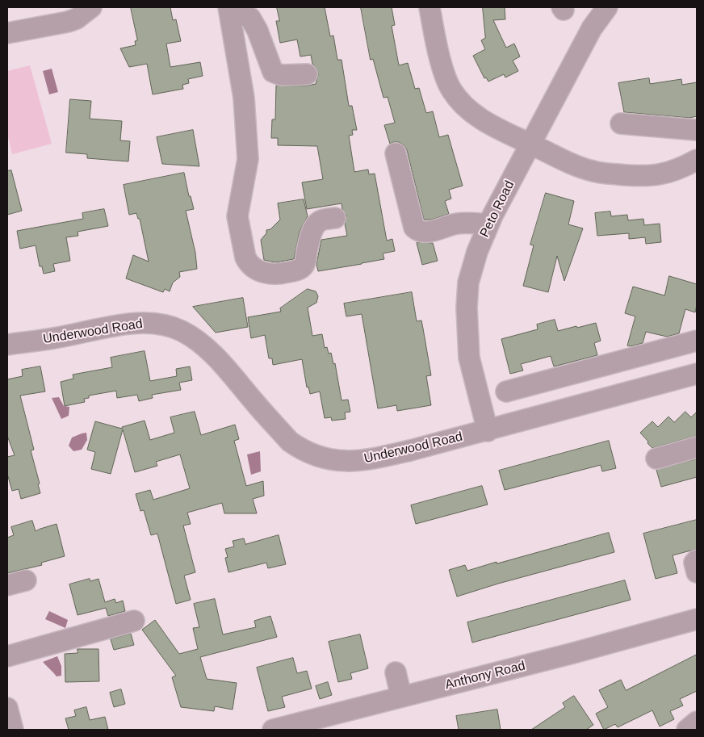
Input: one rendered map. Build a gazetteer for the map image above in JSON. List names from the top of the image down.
{
  "streets": {
    "street": ["Peto Road", "Underwood Road", "Anthony Road"]
  },
  "crossings": [
    ["Peto Road", "Underwood Road"]
  ]
}
